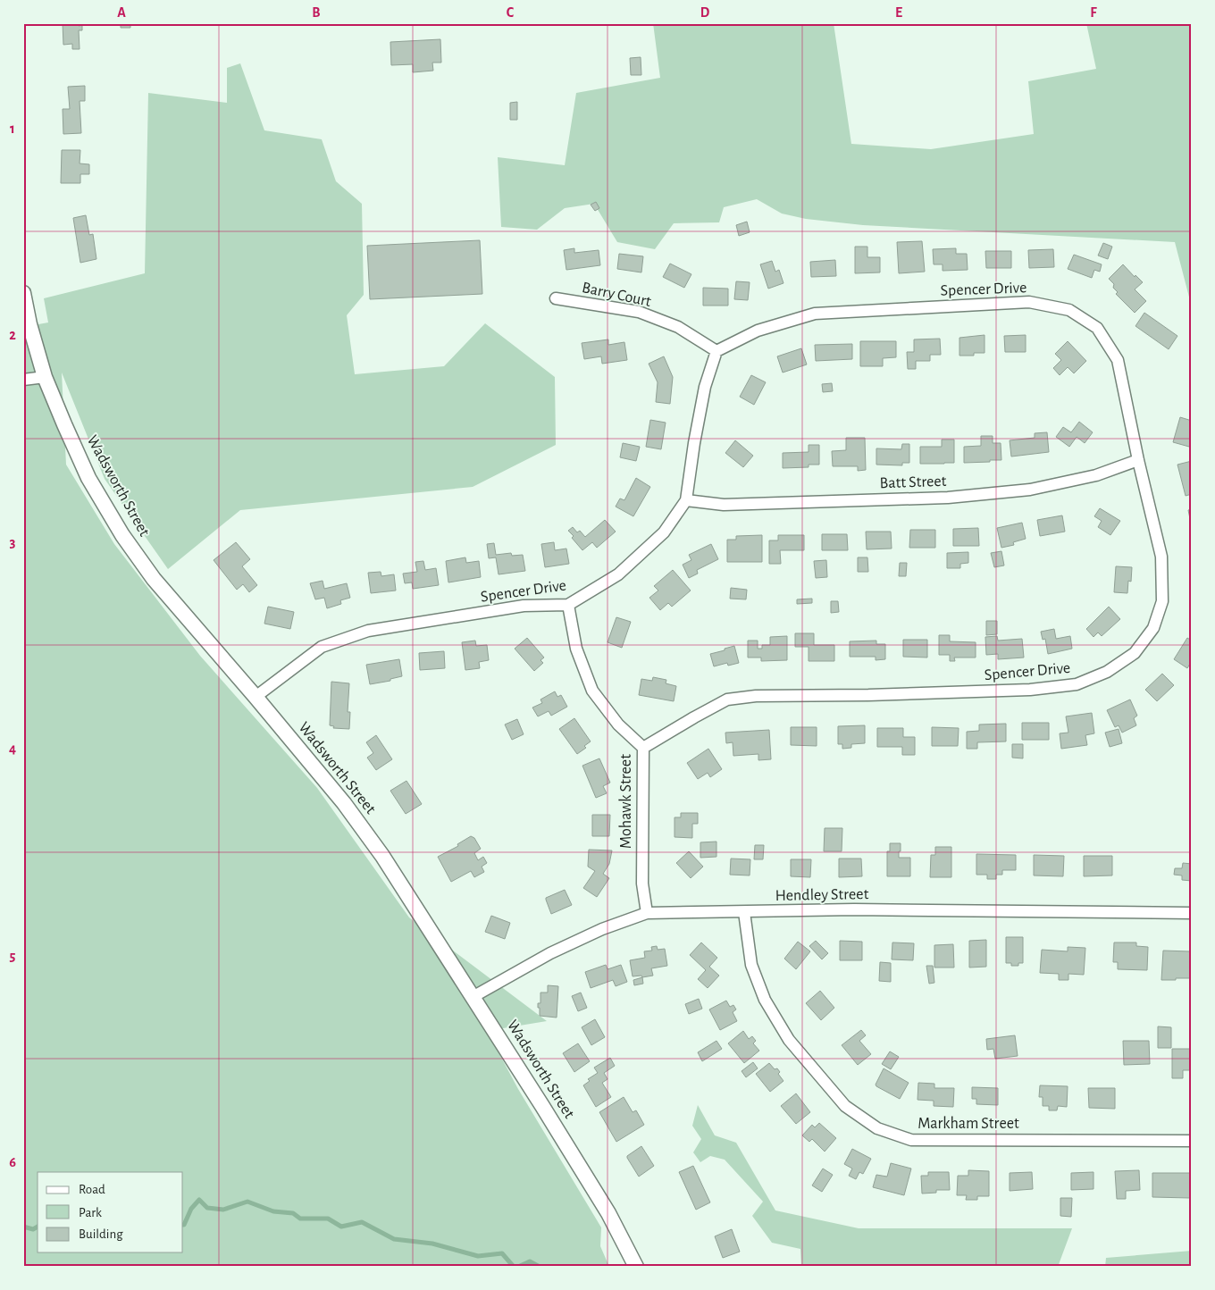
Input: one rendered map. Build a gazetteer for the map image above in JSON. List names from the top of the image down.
{
  "streets": {
    "street": [
      "Spencer Drive",
      "Barry Court",
      "Batt Street",
      "Wadsworth Street",
      "Mohawk Street",
      "Hendley Street",
      "Markham Street"
    ]
  },
  "crossings": [
    ["Spencer Drive", "Barry Court"],
    ["Spencer Drive", "Batt Street"],
    ["Spencer Drive", "Wadsworth Street"],
    ["Spencer Drive", "Mohawk Street"],
    ["Wadsworth Street", "Hendley Street"],
    ["Mohawk Street", "Hendley Street"],
    ["Hendley Street", "Markham Street"]
  ],
  "legend": ["Road", "Park", "Building"],
  "grid": {
    "columns": [
      "A",
      "B",
      "C",
      "D",
      "E",
      "F"
    ],
    "rows": [
      "1",
      "2",
      "3",
      "4",
      "5",
      "6"
    ]
  }
}
